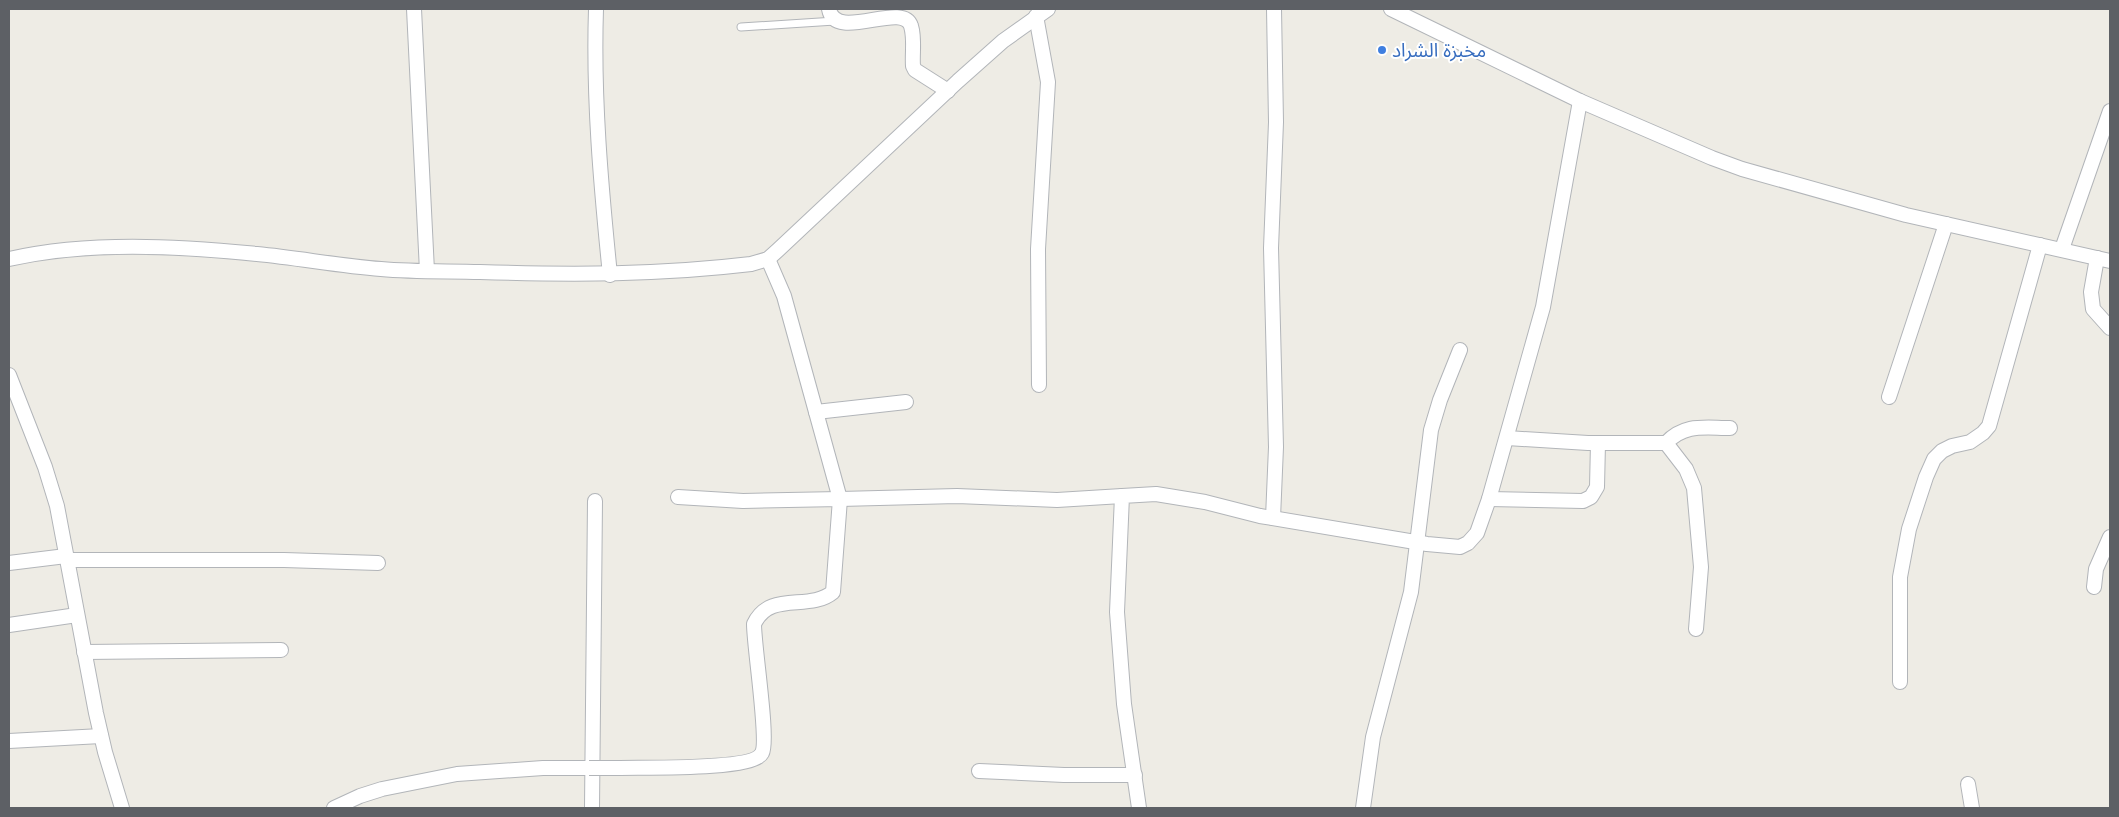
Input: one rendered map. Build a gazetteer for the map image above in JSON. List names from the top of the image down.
{
  "places": ["مخبزة الشراد"]
}
